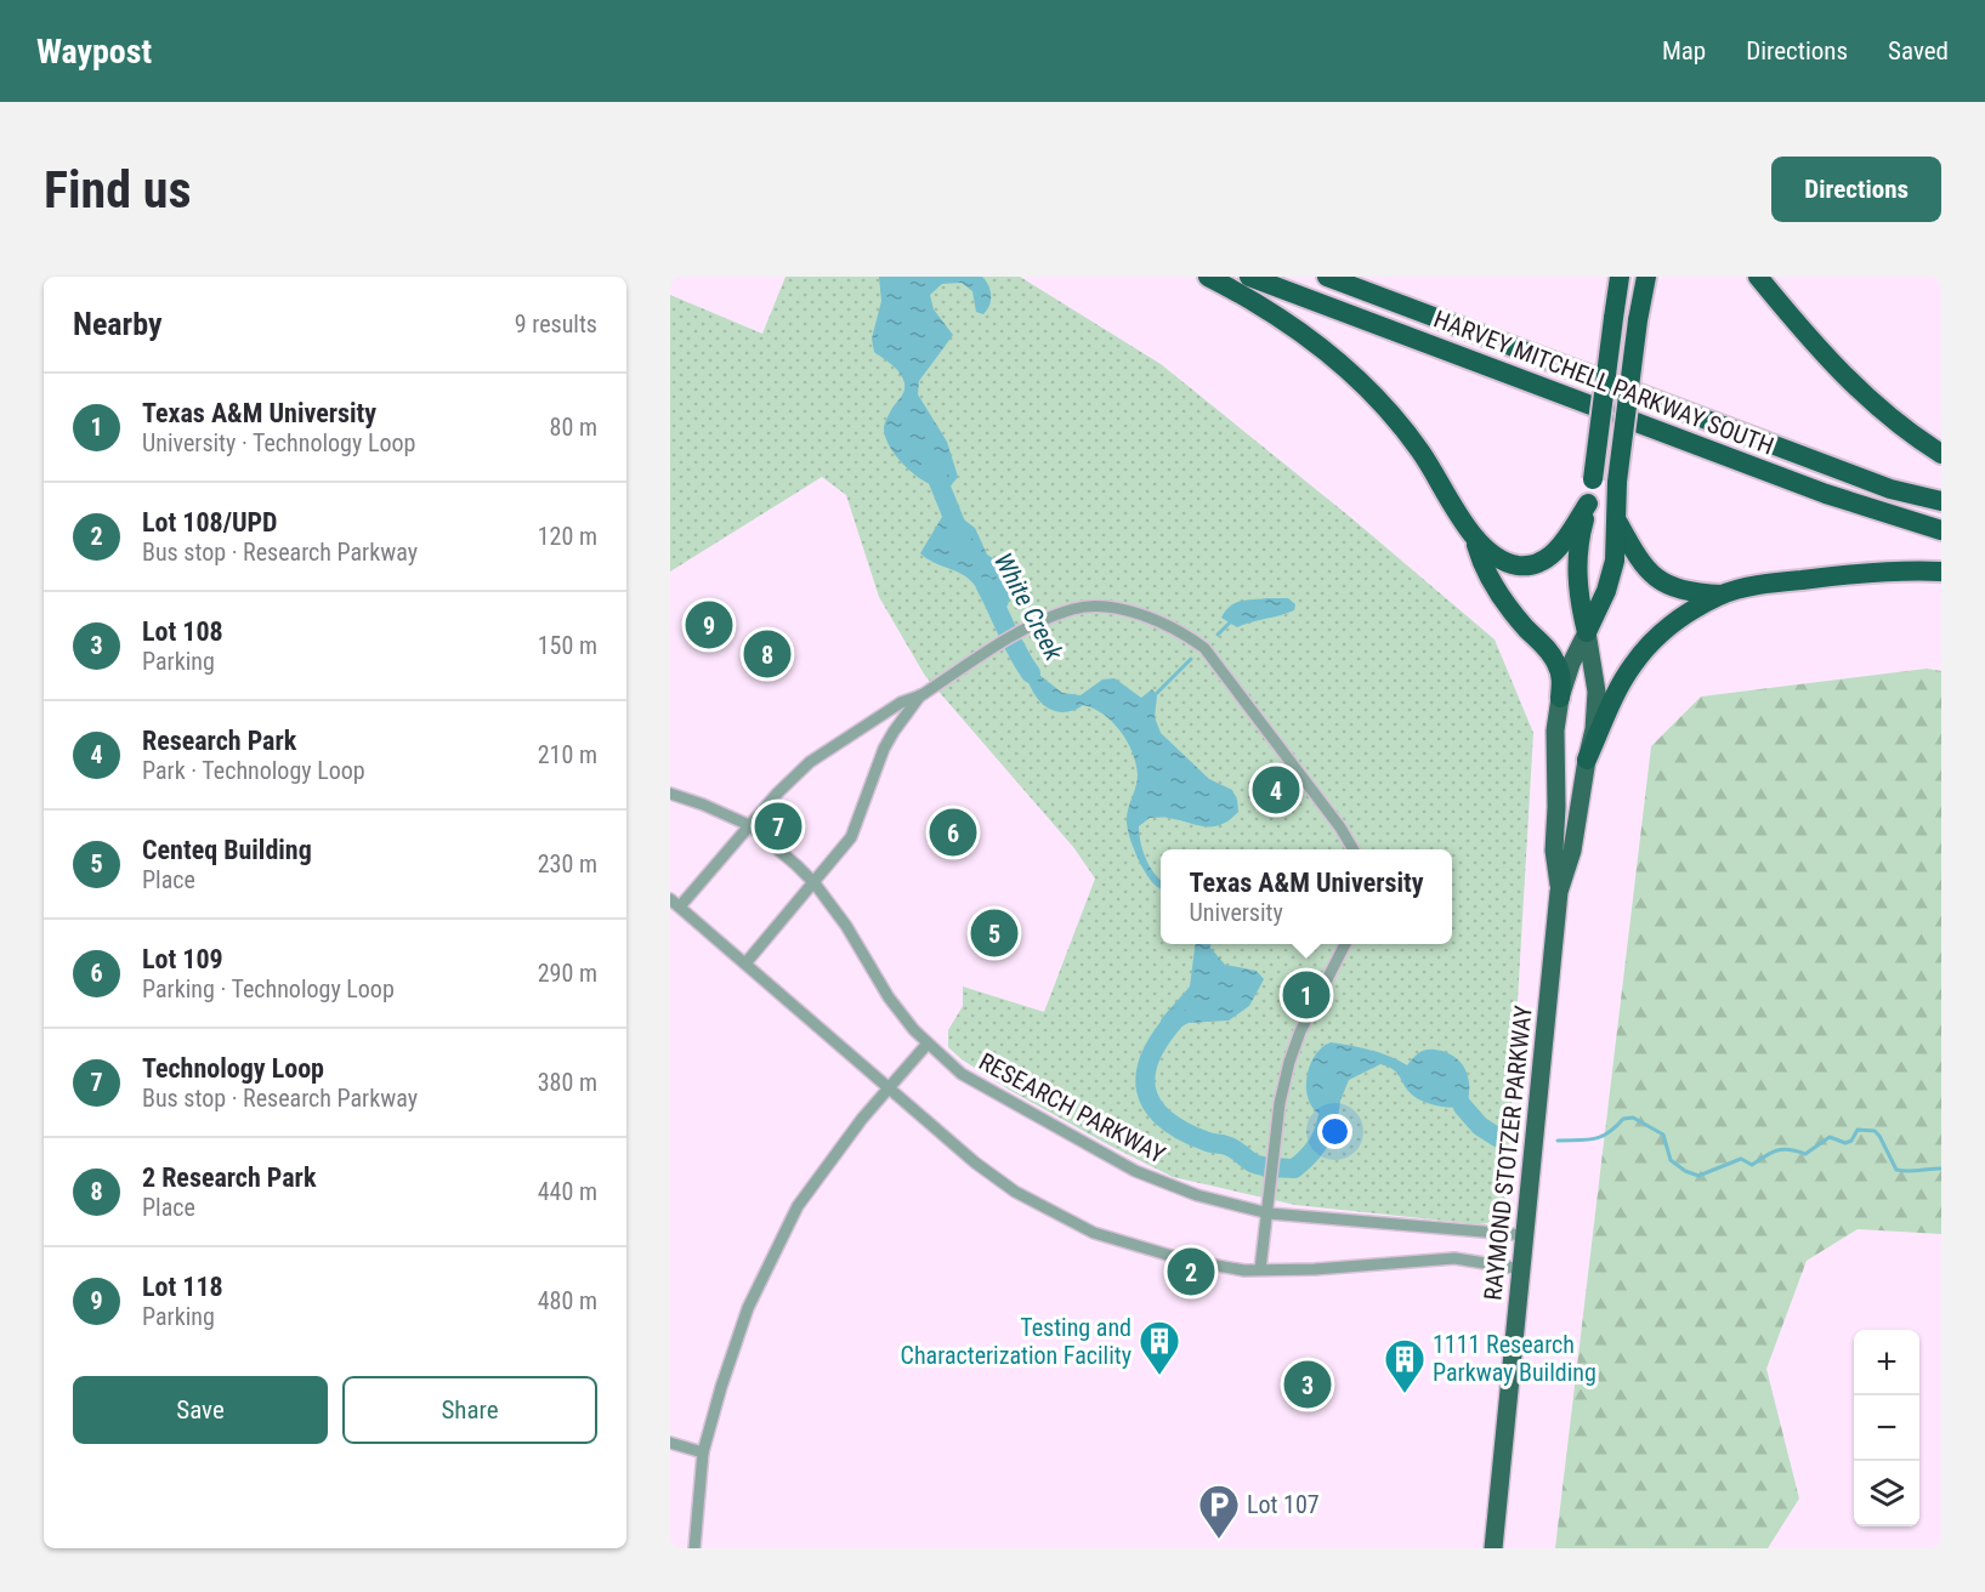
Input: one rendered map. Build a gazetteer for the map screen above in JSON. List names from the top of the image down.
{
  "streets": {
    "highway": ["HARVEY MITCHELL PARKWAY SOUTH", "RAYMOND STOTZER PARKWAY"],
    "street": ["RESEARCH PARKWAY"]
  },
  "crossings": [
    ["RESEARCH PARKWAY", "RAYMOND STOTZER PARKWAY"]
  ],
  "water": ["White Creek"],
  "places": {
    "building": ["Testing and Characterization Facility", "1111 Research Parkway Building"],
    "parking": ["Lot 107"]
  },
  "page": {
    "header": "Waypost",
    "nav": ["Map", "Directions", "Saved"],
    "buttons": [
      "Directions",
      ["Save", "Share"]
    ],
    "title": "Find us",
    "heading": ["Nearby", "9 results"],
    "list": [
      {
        "mark": "1",
        "name": "Texas A&M University",
        "note": "University · Technology Loop",
        "value": "80 m"
      },
      {
        "mark": "2",
        "name": "Lot 108/UPD",
        "note": "Bus stop · Research Parkway",
        "value": "120 m"
      },
      {
        "mark": "3",
        "name": "Lot 108",
        "note": "Parking",
        "value": "150 m"
      },
      {
        "mark": "4",
        "name": "Research Park",
        "note": "Park · Technology Loop",
        "value": "210 m"
      },
      {
        "mark": "5",
        "name": "Centeq Building",
        "note": "Place",
        "value": "230 m"
      },
      {
        "mark": "6",
        "name": "Lot 109",
        "note": "Parking · Technology Loop",
        "value": "290 m"
      },
      {
        "mark": "7",
        "name": "Technology Loop",
        "note": "Bus stop · Research Parkway",
        "value": "380 m"
      },
      {
        "mark": "8",
        "name": "2 Research Park",
        "note": "Place",
        "value": "440 m"
      },
      {
        "mark": "9",
        "name": "Lot 118",
        "note": "Parking",
        "value": "480 m"
      }
    ],
    "pins": [
      "9",
      "8",
      "4",
      "7",
      "6",
      "5",
      "1",
      "2",
      "3"
    ],
    "popup": ["Texas A&M University", "University"],
    "map_buttons": ["+", "−"]
  }
}
